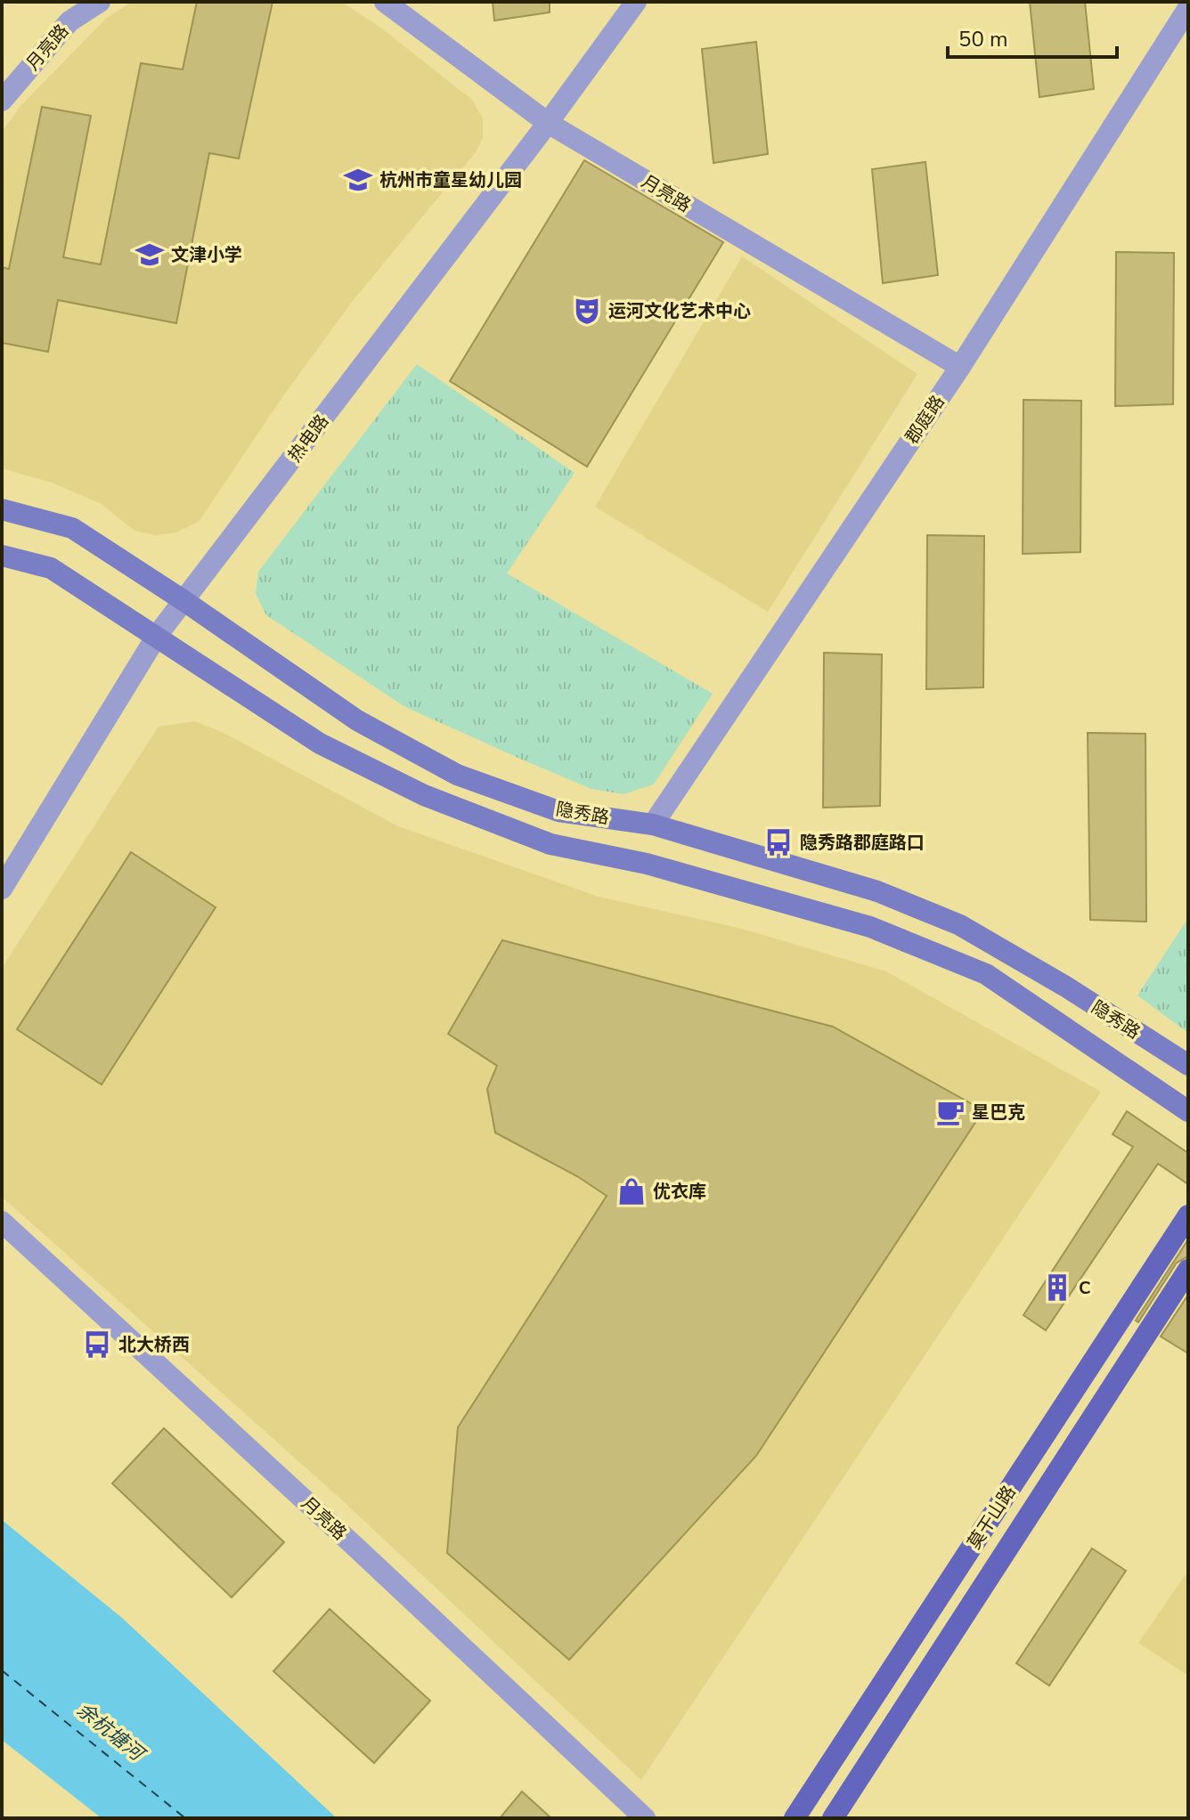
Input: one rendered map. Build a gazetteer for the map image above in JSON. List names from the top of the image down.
{
  "streets": {
    "main road": ["隐秀路", "莫干山路"],
    "street": ["月亮路", "郡庭路", "热电路"]
  },
  "crossings": [
    ["月亮路", "郡庭路"],
    ["月亮路", "热电路"],
    ["郡庭路", "隐秀路"],
    ["热电路", "隐秀路"]
  ],
  "water": ["余杭塘河"],
  "places": {
    "school or university": ["杭州市童星幼儿园", "文津小学"],
    "theatre": ["运河文化艺术中心"],
    "bus stop": ["隐秀路郡庭路口", "北大桥西"],
    "cafe": ["星巴克"],
    "shop": ["优衣库"],
    "building": ["C"]
  },
  "scale_bar": "50 m"
}
